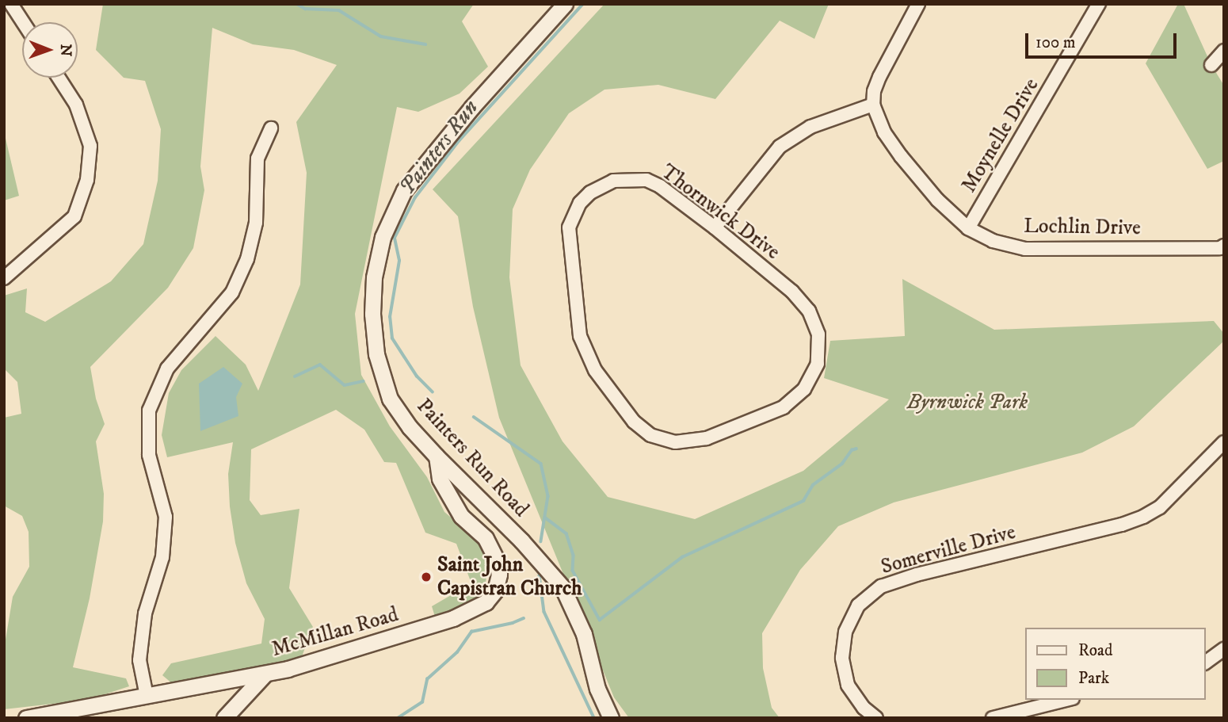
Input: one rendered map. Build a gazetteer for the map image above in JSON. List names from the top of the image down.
{
  "streets": {
    "street": [
      "Moynelle Drive",
      "Thornwick Drive",
      "Lochlin Drive",
      "Painters Run Road",
      "Somerville Drive",
      "McMillan Road"
    ]
  },
  "crossings": [
    ["Moynelle Drive", "Lochlin Drive"],
    ["Painters Run Road", "McMillan Road"]
  ],
  "water": ["Painters Run"],
  "parks": ["Byrnwick Park"],
  "places": ["Saint John Capistran Church"],
  "legend": ["Road", "Park"],
  "scale_bar": "100 m",
  "north": "right"
}
